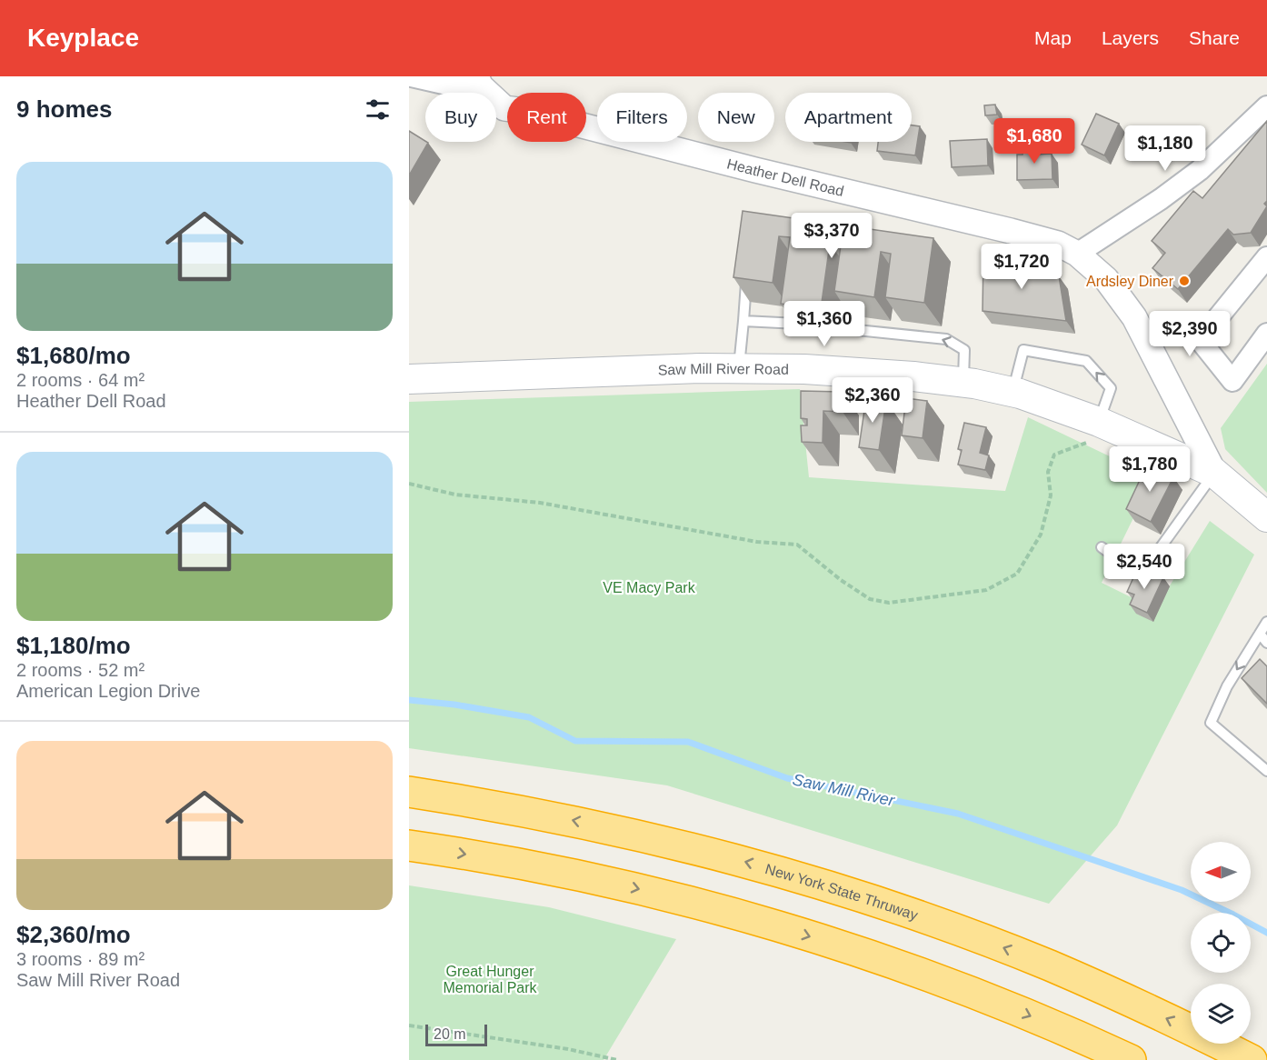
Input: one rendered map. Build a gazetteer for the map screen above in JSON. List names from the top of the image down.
{
  "streets": {
    "highway": ["New York State Thruway"],
    "main road": ["Saw Mill River Road"],
    "street": ["Heather Dell Road"]
  },
  "crossings": [
    ["Heather Dell Road", "Saw Mill River Road"]
  ],
  "water": ["Saw Mill River"],
  "parks": ["VE Macy Park", "Great Hunger Memorial Park"],
  "places": ["Ardsley Diner"],
  "scale_bar": "20 m",
  "north": "left",
  "page": {
    "header": "Keyplace",
    "nav": ["Map", "Layers", "Share"],
    "heading": "9 homes",
    "chip": [
      "Buy",
      "Rent",
      "Filters",
      "New",
      "Apartment"
    ],
    "price": [
      "$1,680",
      "$1,180",
      "$3,370",
      "$1,720",
      "$1,360",
      "$2,390",
      "$2,360",
      "$1,780",
      "$2,540"
    ],
    "list": [
      {
        "name": "$1,680/mo",
        "note": "2 rooms · 64 m² · Heather Dell Road"
      },
      {
        "name": "$1,180/mo",
        "note": "2 rooms · 52 m² · American Legion Drive"
      },
      {
        "name": "$2,360/mo",
        "note": "3 rooms · 89 m² · Saw Mill River Road"
      }
    ],
    "scale": "20 m"
  }
}
